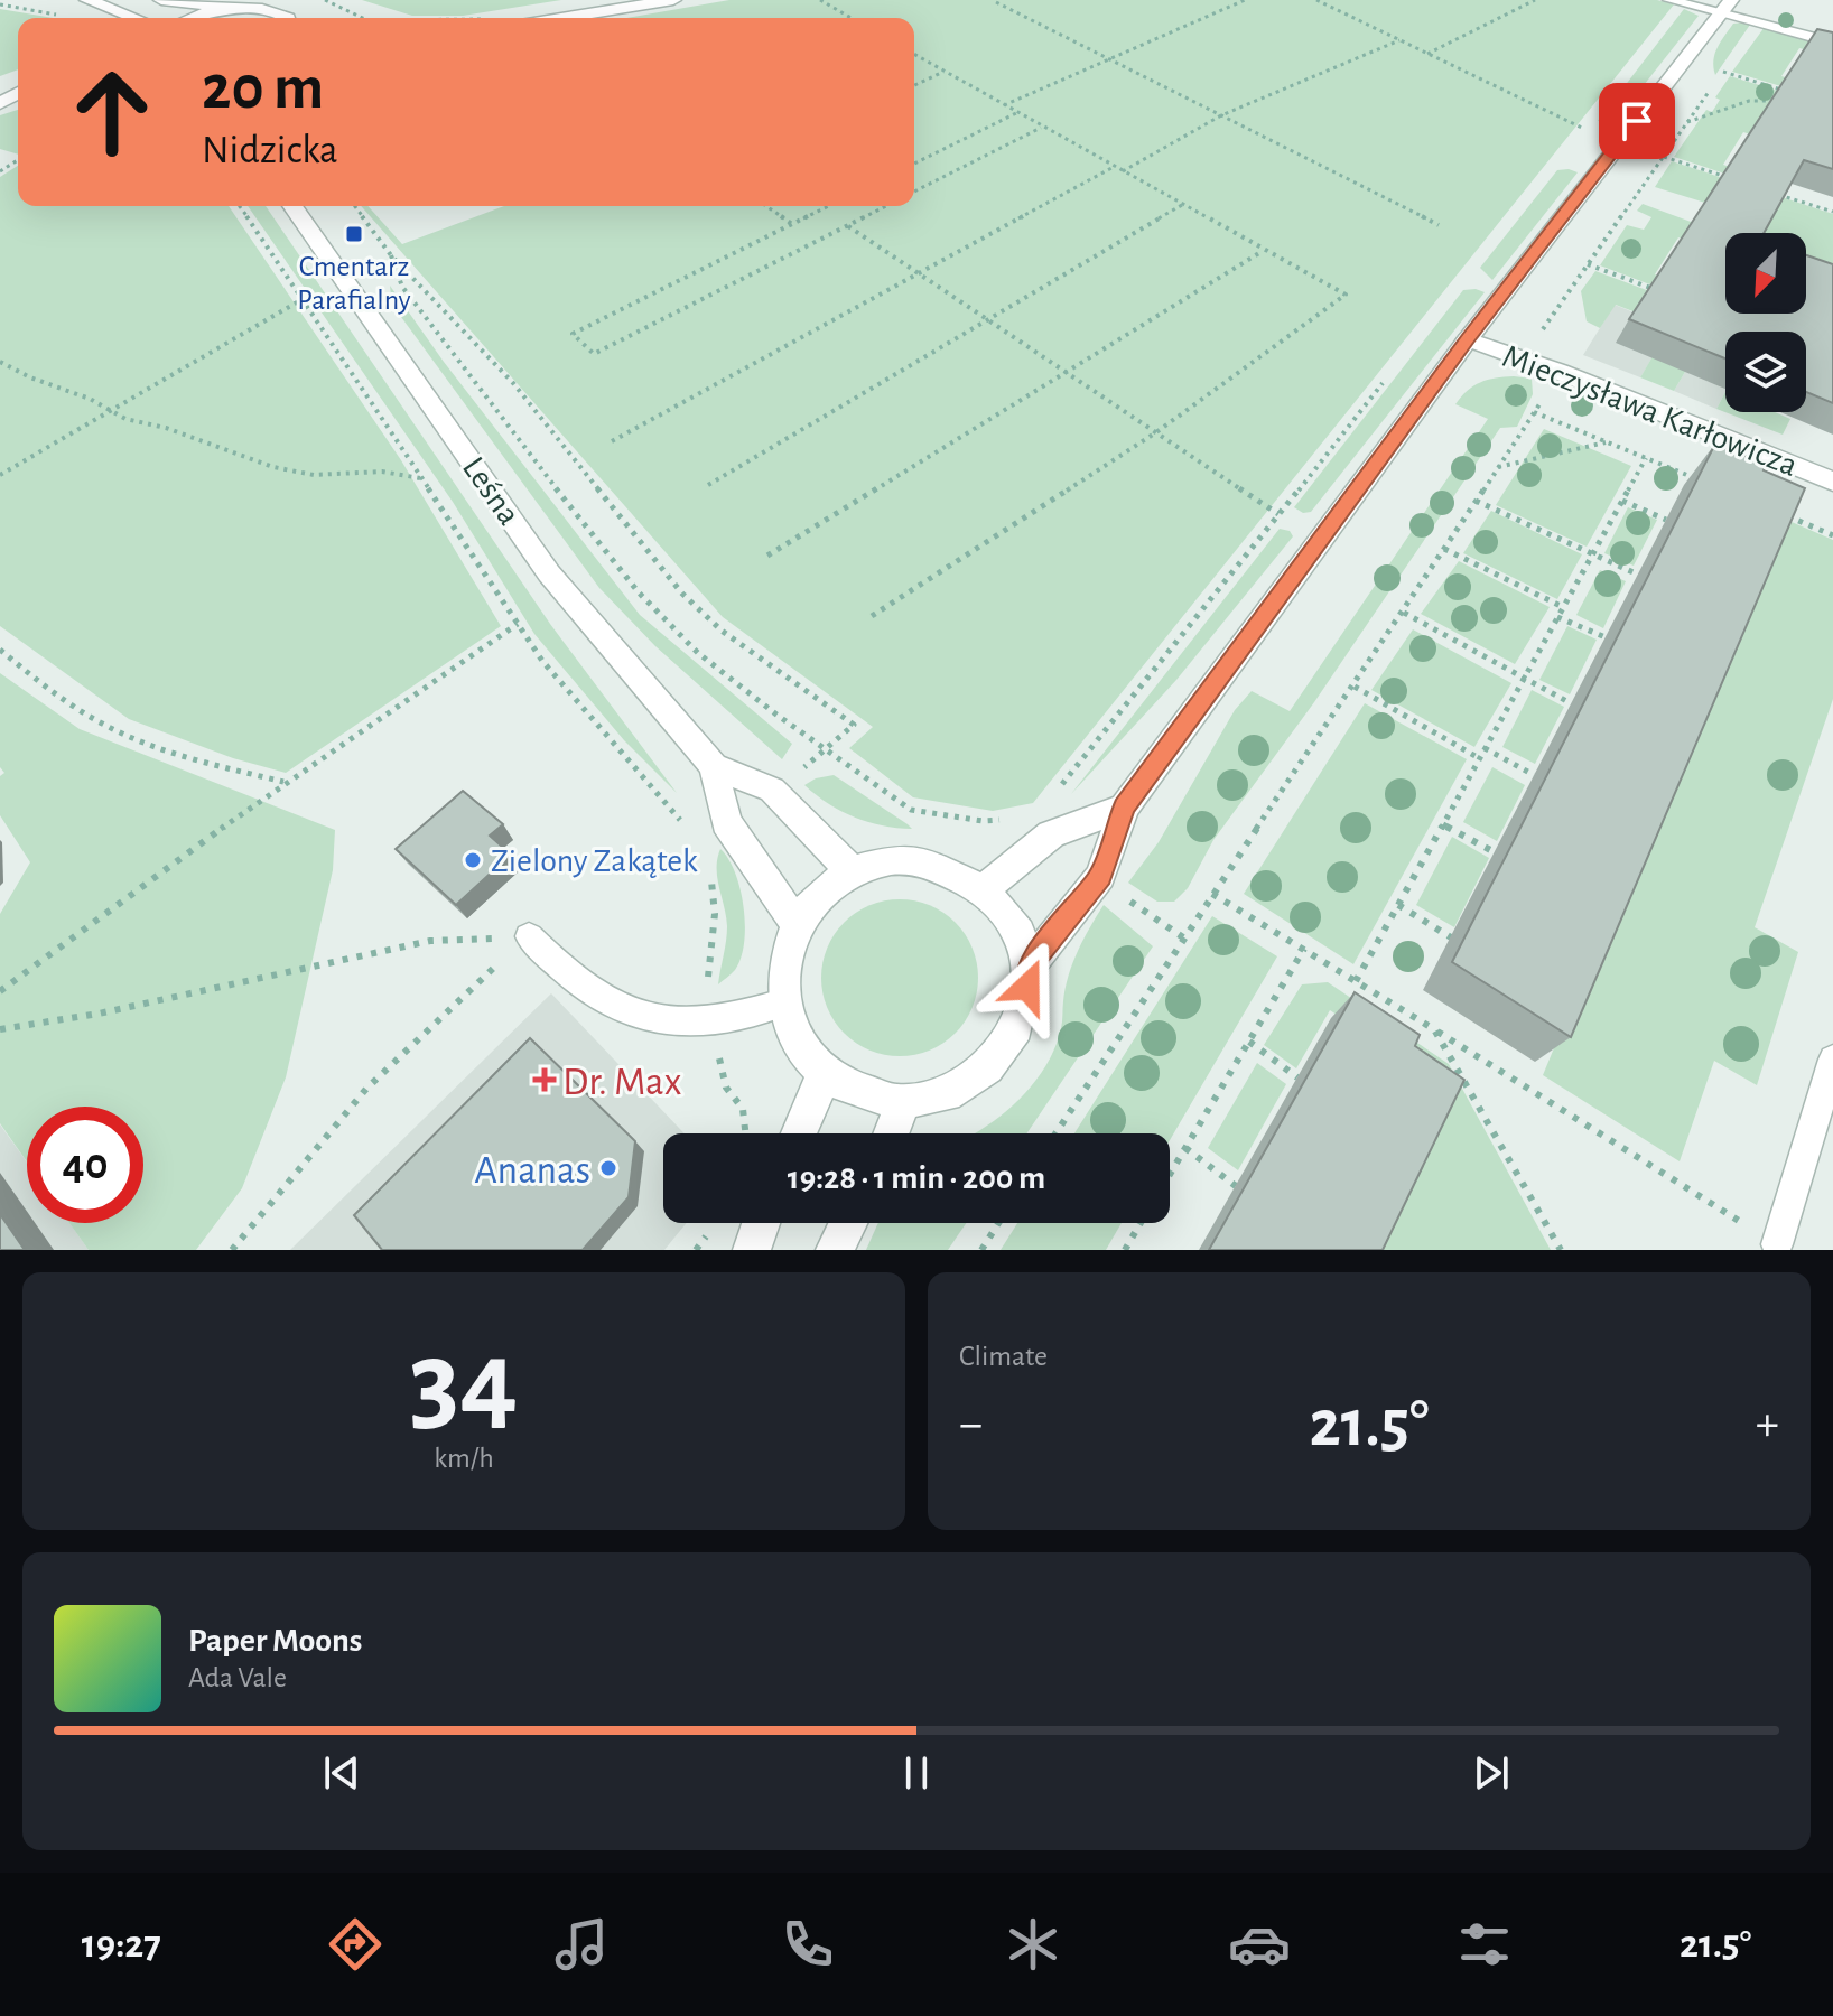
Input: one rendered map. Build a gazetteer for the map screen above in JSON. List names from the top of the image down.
{
  "streets": {
    "street": ["Mieczysława Karłowicza", "Leśna"]
  },
  "places": {
    "transit": ["Cmentarz Parafialny"],
    "other": ["Zielony Zakątek", "Ananas"],
    "health": ["Dr. Max"]
  },
  "north": "bottom left",
  "page": {
    "turn": ["20 m", "Nidzicka"],
    "limit": "40",
    "trip": "19:28 · 1 min · 200 m",
    "tile": [
      ["34", "km/h"],
      "Climate"
    ],
    "heat": ["−", "21.5°", "+"],
    "song": ["Paper Moons", "Ada Vale"],
    "tabs": ["19:27", "21.5°"]
  }
}
